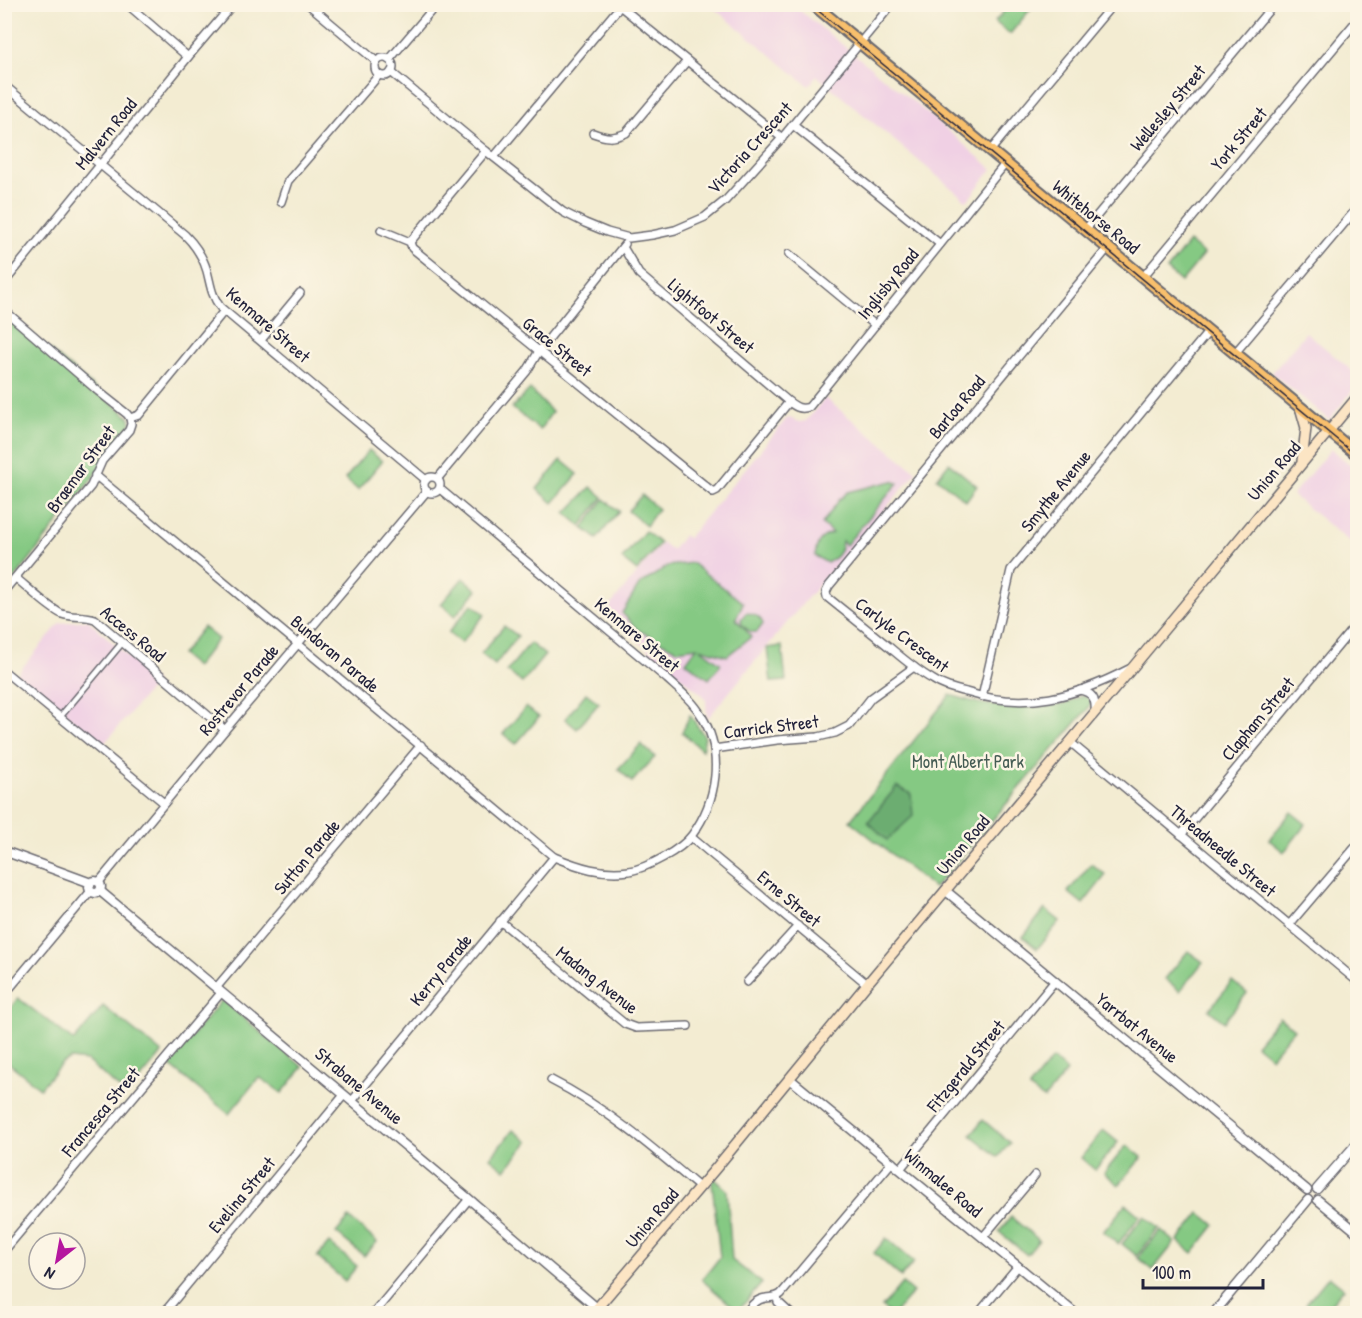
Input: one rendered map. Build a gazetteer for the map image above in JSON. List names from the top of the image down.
{
  "streets": {
    "main road": ["Whitehorse Road", "Union Road"],
    "street": [
      "Wellesley Street",
      "Malvern Road",
      "York Street",
      "Victoria Crescent",
      "Inglisby Road",
      "Lightfoot Street",
      "Kenmare Street",
      "Grace Street",
      "Barloa Road",
      "Braemar Street",
      "Smythe Avenue",
      "Access Road",
      "Carlyle Crescent",
      "Bundoran Parade",
      "Rostrevor Parade",
      "Clapham Street",
      "Carrick Street",
      "Threadneedle Street",
      "Sutton Parade",
      "Erne Street",
      "Kerry Parade",
      "Madang Avenue",
      "Yarrbat Avenue",
      "Fitzgerald Street",
      "Strabane Avenue",
      "Francesca Street",
      "Winmalee Road",
      "Evelina Street"
    ]
  },
  "crossings": [
    ["Wellesley Street", "Whitehorse Road"],
    ["Malvern Road", "Kenmare Street"],
    ["York Street", "Whitehorse Road"],
    ["Victoria Crescent", "Whitehorse Road"],
    ["Whitehorse Road", "Inglisby Road"],
    ["Whitehorse Road", "Barloa Road"],
    ["Whitehorse Road", "Union Road"],
    ["Whitehorse Road", "Smythe Avenue"],
    ["Inglisby Road", "Lightfoot Street"],
    ["Inglisby Road", "Grace Street"],
    ["Lightfoot Street", "Grace Street"],
    ["Kenmare Street", "Braemar Street"],
    ["Kenmare Street", "Rostrevor Parade"],
    ["Kenmare Street", "Carrick Street"],
    ["Kenmare Street", "Erne Street"],
    ["Barloa Road", "Carlyle Crescent"],
    ["Braemar Street", "Access Road"],
    ["Braemar Street", "Bundoran Parade"],
    ["Union Road", "Carlyle Crescent"],
    ["Union Road", "Threadneedle Street"],
    ["Union Road", "Erne Street"],
    ["Union Road", "Yarrbat Avenue"],
    ["Union Road", "Strabane Avenue"],
    ["Union Road", "Winmalee Road"],
    ["Smythe Avenue", "Carlyle Crescent"],
    ["Access Road", "Rostrevor Parade"],
    ["Carlyle Crescent", "Carrick Street"],
    ["Bundoran Parade", "Rostrevor Parade"],
    ["Bundoran Parade", "Sutton Parade"],
    ["Bundoran Parade", "Kerry Parade"],
    ["Rostrevor Parade", "Strabane Avenue"],
    ["Clapham Street", "Threadneedle Street"],
    ["Sutton Parade", "Strabane Avenue"],
    ["Sutton Parade", "Francesca Street"],
    ["Kerry Parade", "Madang Avenue"],
    ["Kerry Parade", "Strabane Avenue"],
    ["Yarrbat Avenue", "Fitzgerald Street"],
    ["Fitzgerald Street", "Winmalee Road"],
    ["Strabane Avenue", "Francesca Street"],
    ["Strabane Avenue", "Evelina Street"]
  ],
  "parks": ["Mont Albert Park"],
  "scale_bar": "100 m",
  "north": "bottom left"
}
